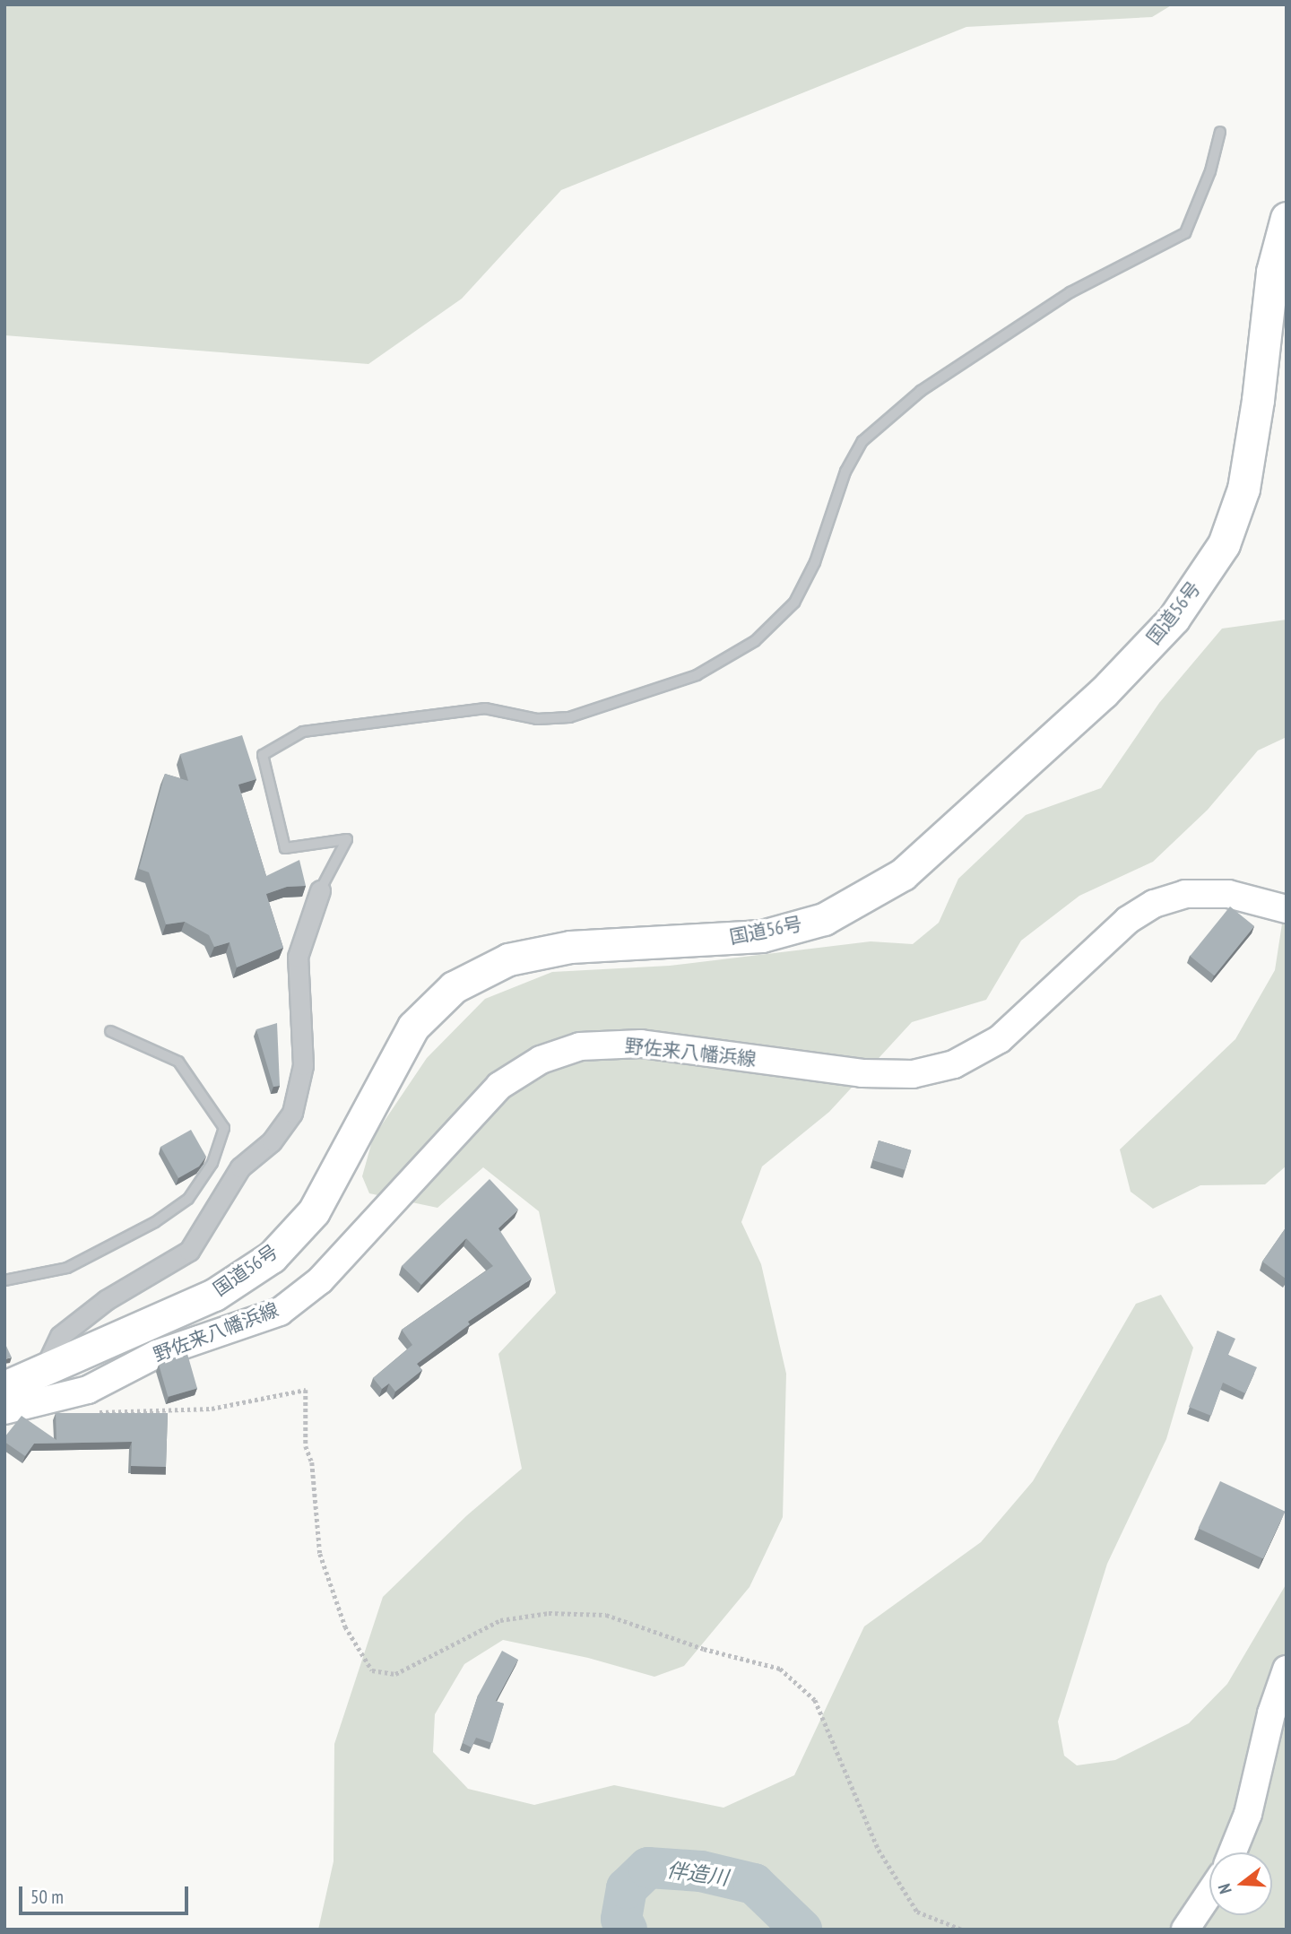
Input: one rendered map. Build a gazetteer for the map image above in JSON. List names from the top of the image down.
{
  "streets": {
    "highway": ["国道56号"],
    "main road": ["野佐来八幡浜線"]
  },
  "water": ["伴造川"],
  "scale_bar": "50 m",
  "north": "left"
}
